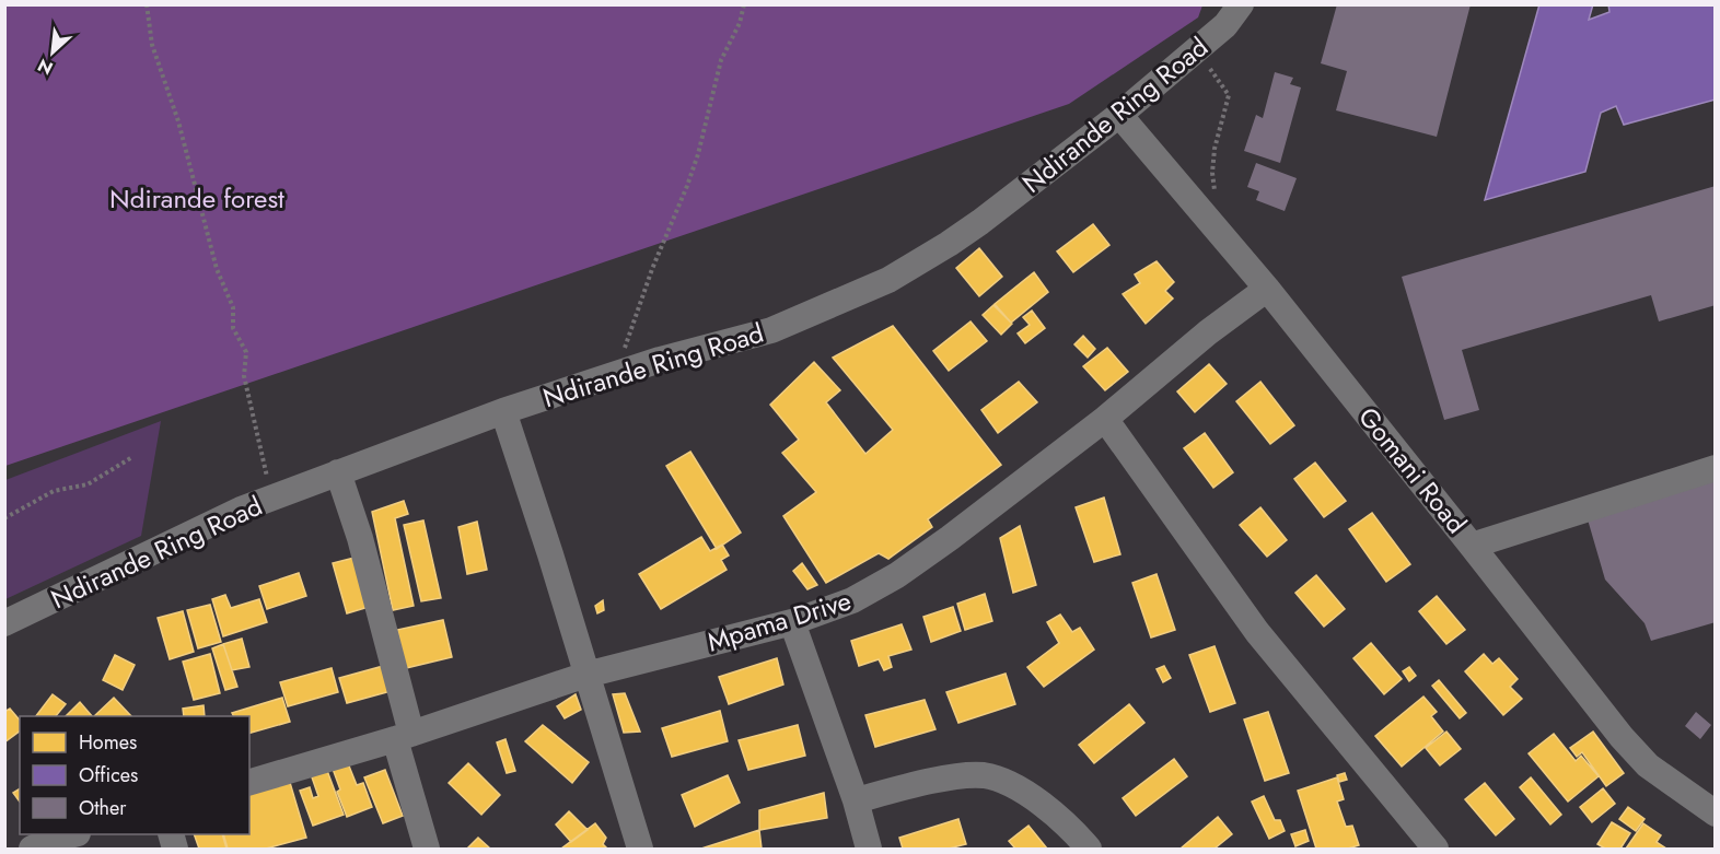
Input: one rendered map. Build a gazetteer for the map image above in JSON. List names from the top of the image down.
{
  "streets": {
    "street": ["Ndirande Ring Road", "Gomani Road", "Mpama Drive"]
  },
  "crossings": [
    ["Ndirande Ring Road", "Gomani Road"],
    ["Gomani Road", "Mpama Drive"]
  ],
  "parks": ["Ndirande forest"],
  "legend": ["Homes", "Offices", "Other"],
  "north": "bottom left"
}
